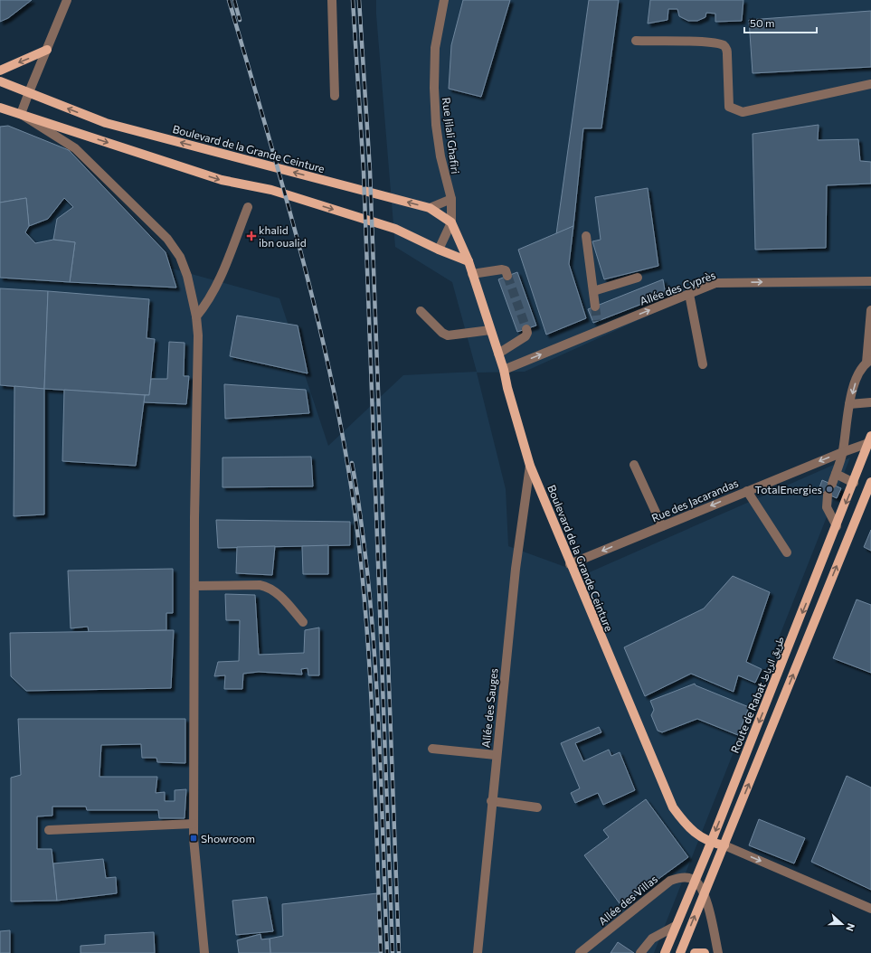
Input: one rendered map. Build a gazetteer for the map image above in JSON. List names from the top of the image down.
{
  "streets": {
    "main road": ["Boulevard de la Grande Ceinture", "Route de Rabat طريق الرباط"],
    "street": [
      "Rue Jilali Ghafiri",
      "Allée des Cyprès",
      "Rue des Jacarandas",
      "Allée des Sauges",
      "Allée des Villas"
    ]
  },
  "crossings": [
    ["Rue Jilali Ghafiri", "Boulevard de la Grande Ceinture"],
    ["Boulevard de la Grande Ceinture", "Allée des Cyprès"],
    ["Boulevard de la Grande Ceinture", "Rue des Jacarandas"],
    ["Boulevard de la Grande Ceinture", "Route de Rabat طريق الرباط"],
    ["Boulevard de la Grande Ceinture", "Allée des Sauges"],
    ["Rue des Jacarandas", "Route de Rabat طريق الرباط"],
    ["Route de Rabat طريق الرباط", "Allée des Villas"]
  ],
  "one_way": ["Allée des Cyprès", "Rue des Jacarandas"],
  "places": {
    "health": ["khalid ibn oualid"],
    "other": ["TotalEnergies"],
    "transit": ["Showroom"]
  },
  "scale_bar": "50 m",
  "north": "right"
}
